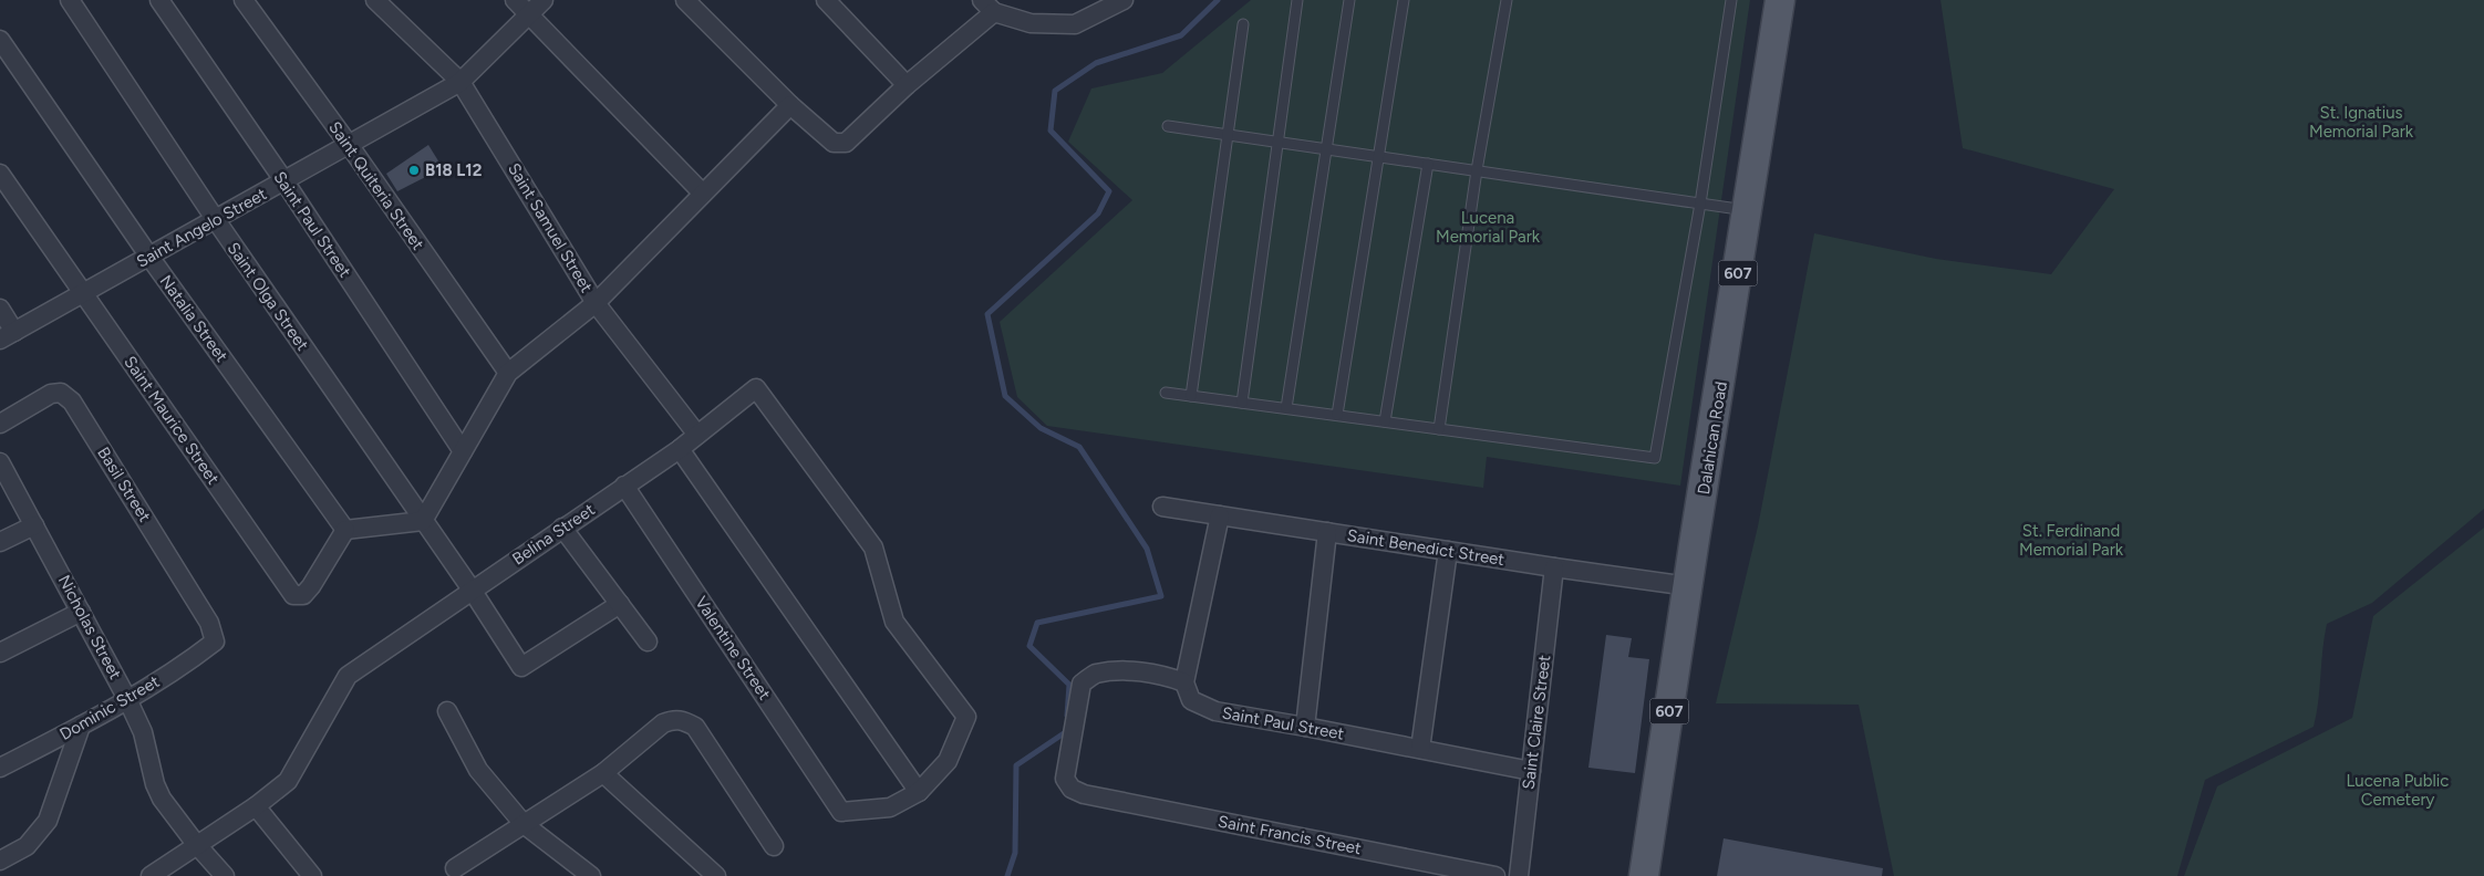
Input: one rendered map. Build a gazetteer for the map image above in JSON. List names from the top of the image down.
{
  "streets": {
    "main road": ["607", "Dalahican Road"],
    "street": [
      "Saint Quiteria Street",
      "Saint Paul Street",
      "Saint Angelo Street",
      "Saint Samuel Street",
      "Saint Olga Street",
      "Natalia Street",
      "Saint Maurice Street",
      "Basil Street",
      "Belina Street",
      "Saint Benedict Street",
      "Nicholas Street",
      "Valentine Street",
      "Dominic Street",
      "Saint Claire Street",
      "Saint Francis Street"
    ]
  },
  "crossings": [
    ["Saint Quiteria Street", "Saint Angelo Street"],
    ["Saint Quiteria Street", "Saint Samuel Street"],
    ["Saint Paul Street", "Saint Angelo Street"],
    ["Saint Paul Street", "Saint Samuel Street"],
    ["Saint Paul Street", "Saint Claire Street"],
    ["Saint Paul Street", "Saint Francis Street"],
    ["Saint Angelo Street", "Saint Samuel Street"],
    ["Saint Angelo Street", "Saint Olga Street"],
    ["Saint Angelo Street", "Natalia Street"],
    ["Saint Angelo Street", "Saint Maurice Street"],
    ["Saint Samuel Street", "Saint Olga Street"],
    ["Saint Olga Street", "Belina Street"],
    ["Natalia Street", "Saint Maurice Street"],
    ["Dalahican Road", "Saint Benedict Street"],
    ["Basil Street", "Dominic Street"],
    ["Belina Street", "Valentine Street"],
    ["Saint Benedict Street", "Saint Claire Street"],
    ["Nicholas Street", "Dominic Street"]
  ],
  "parks": [
    "St. Ignatius Memorial Park",
    "Lucena Memorial Park",
    "St. Ferdinand Memorial Park",
    "Lucena Public Cemetery"
  ],
  "places": ["B18 L12"]
}
